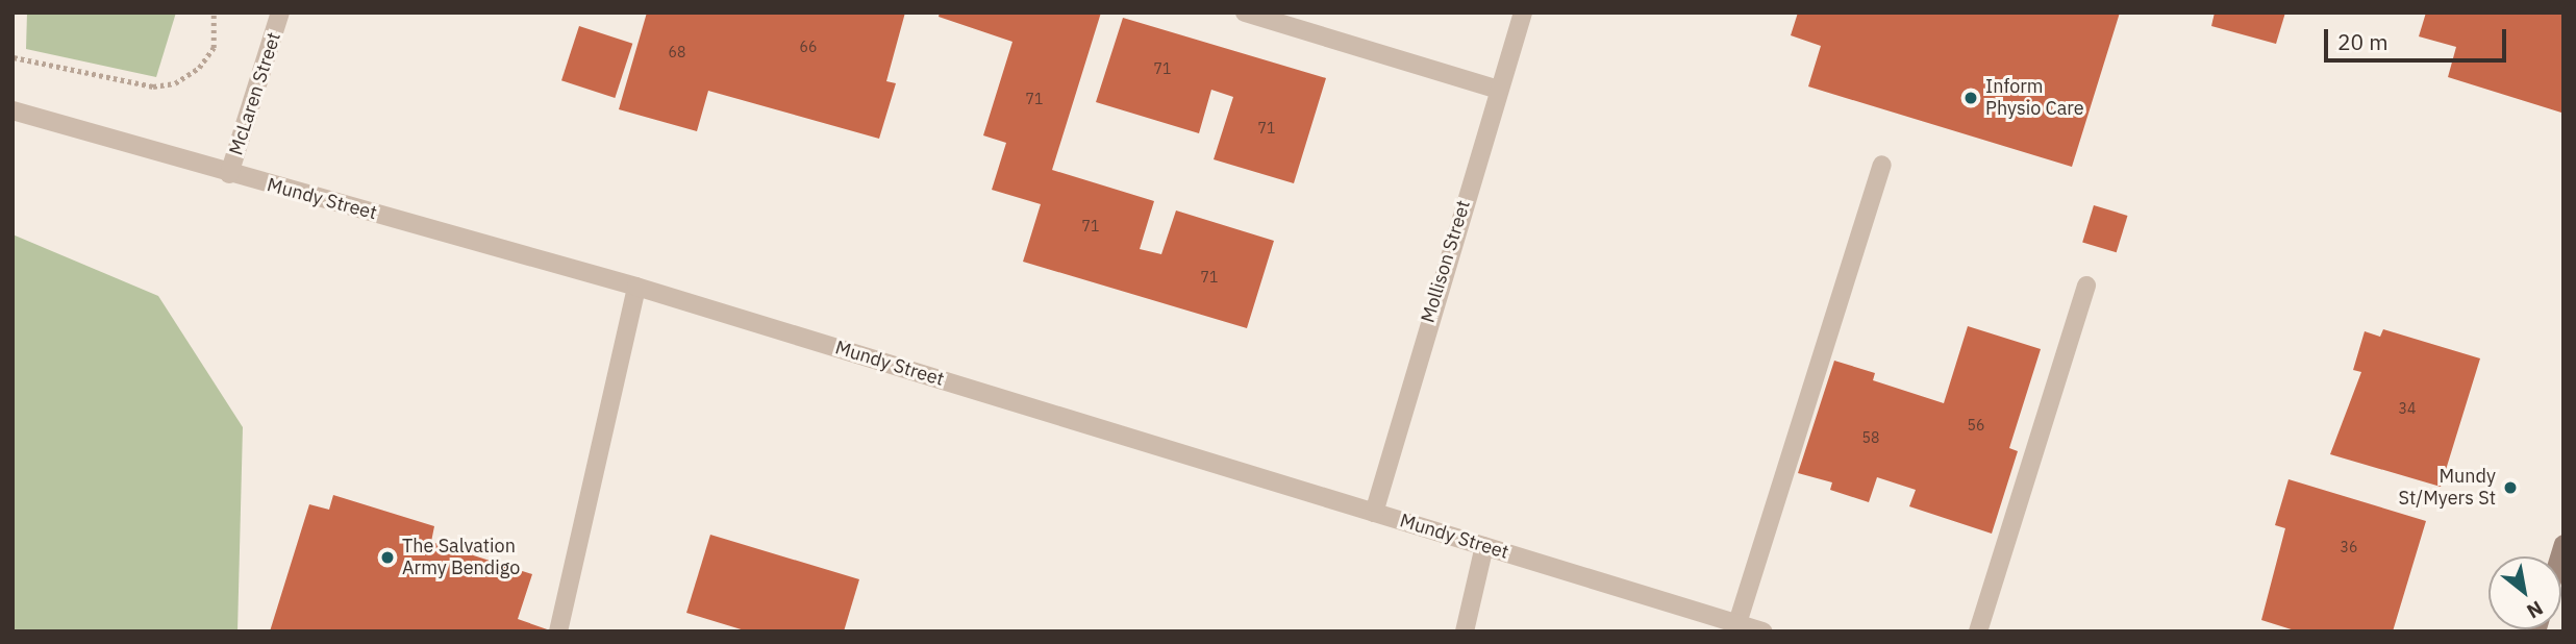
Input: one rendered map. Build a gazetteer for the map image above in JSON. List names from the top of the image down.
{
  "streets": {
    "street": ["McLaren Street", "Mundy Street", "Mollison Street"]
  },
  "crossings": [
    ["McLaren Street", "Mundy Street"],
    ["Mundy Street", "Mollison Street"]
  ],
  "places": ["Inform Physio Care", "Mundy St/Myers St", "The Salvation Army Bendigo"],
  "house_numbers": [
    "66",
    "68",
    "71",
    "71",
    "71",
    "71",
    "71",
    "34",
    "56",
    "58",
    "36"
  ],
  "scale_bar": "20 m",
  "north": "bottom right"
}
